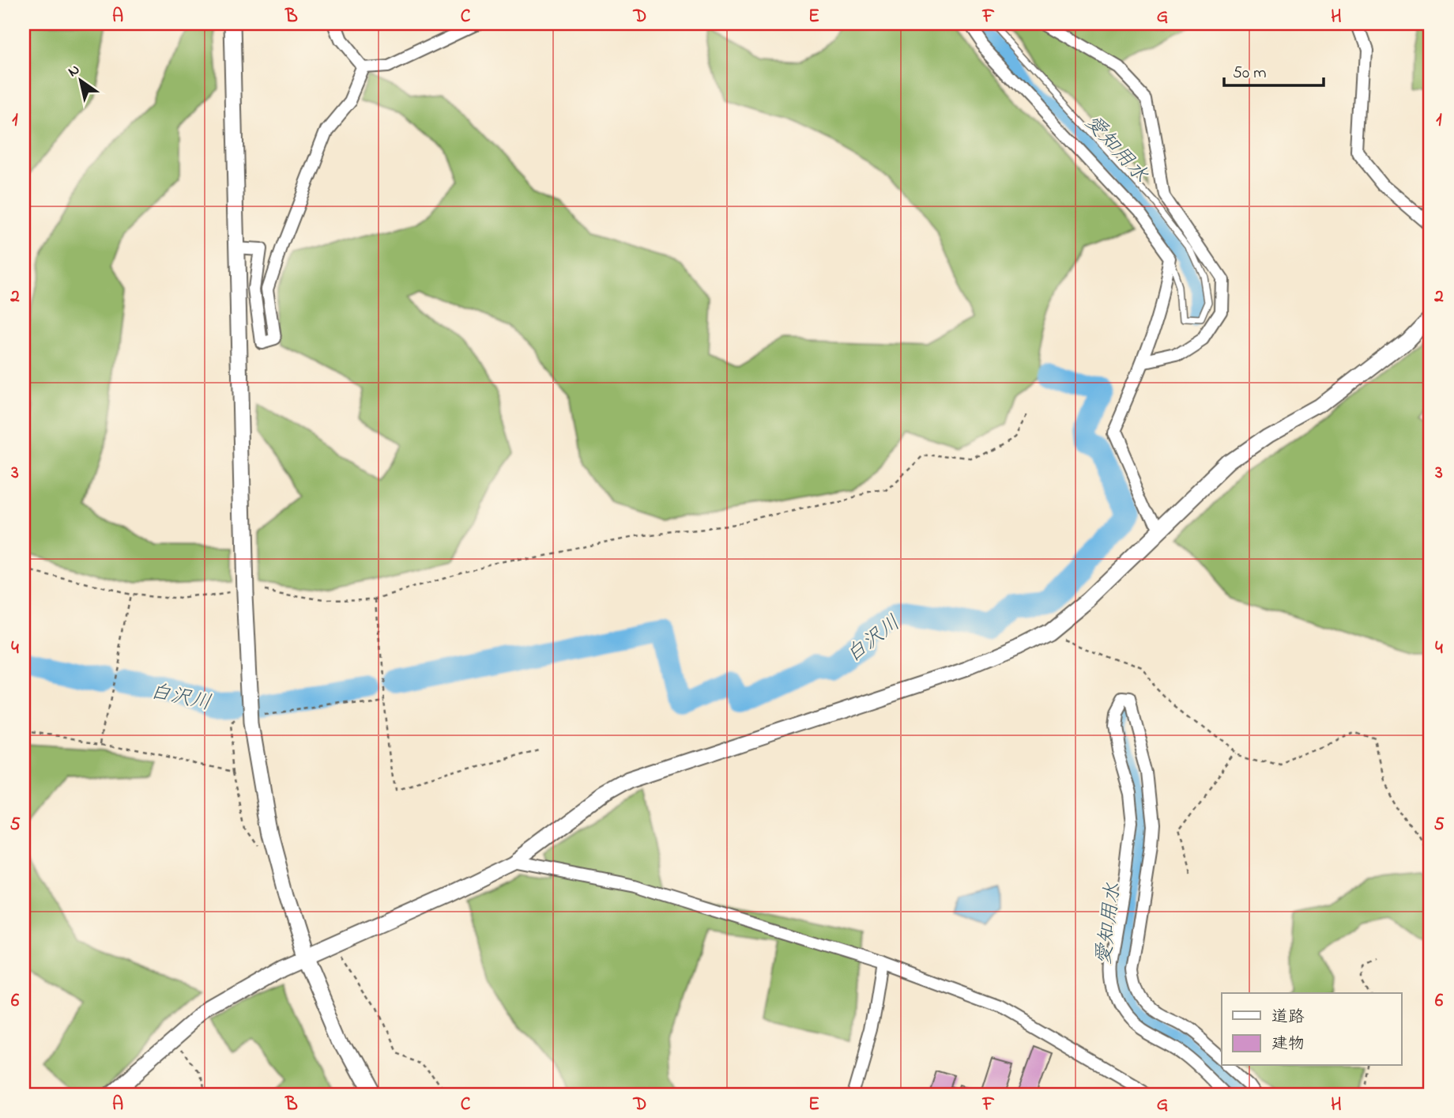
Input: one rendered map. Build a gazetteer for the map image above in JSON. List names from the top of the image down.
{
  "water": ["愛知用水", "白沢川"],
  "legend": ["道路", "建物"],
  "scale_bar": "50 m",
  "north": "top left",
  "grid": {
    "columns": [
      "A",
      "B",
      "C",
      "D",
      "E",
      "F",
      "G",
      "H"
    ],
    "rows": [
      "1",
      "2",
      "3",
      "4",
      "5",
      "6"
    ]
  }
}
